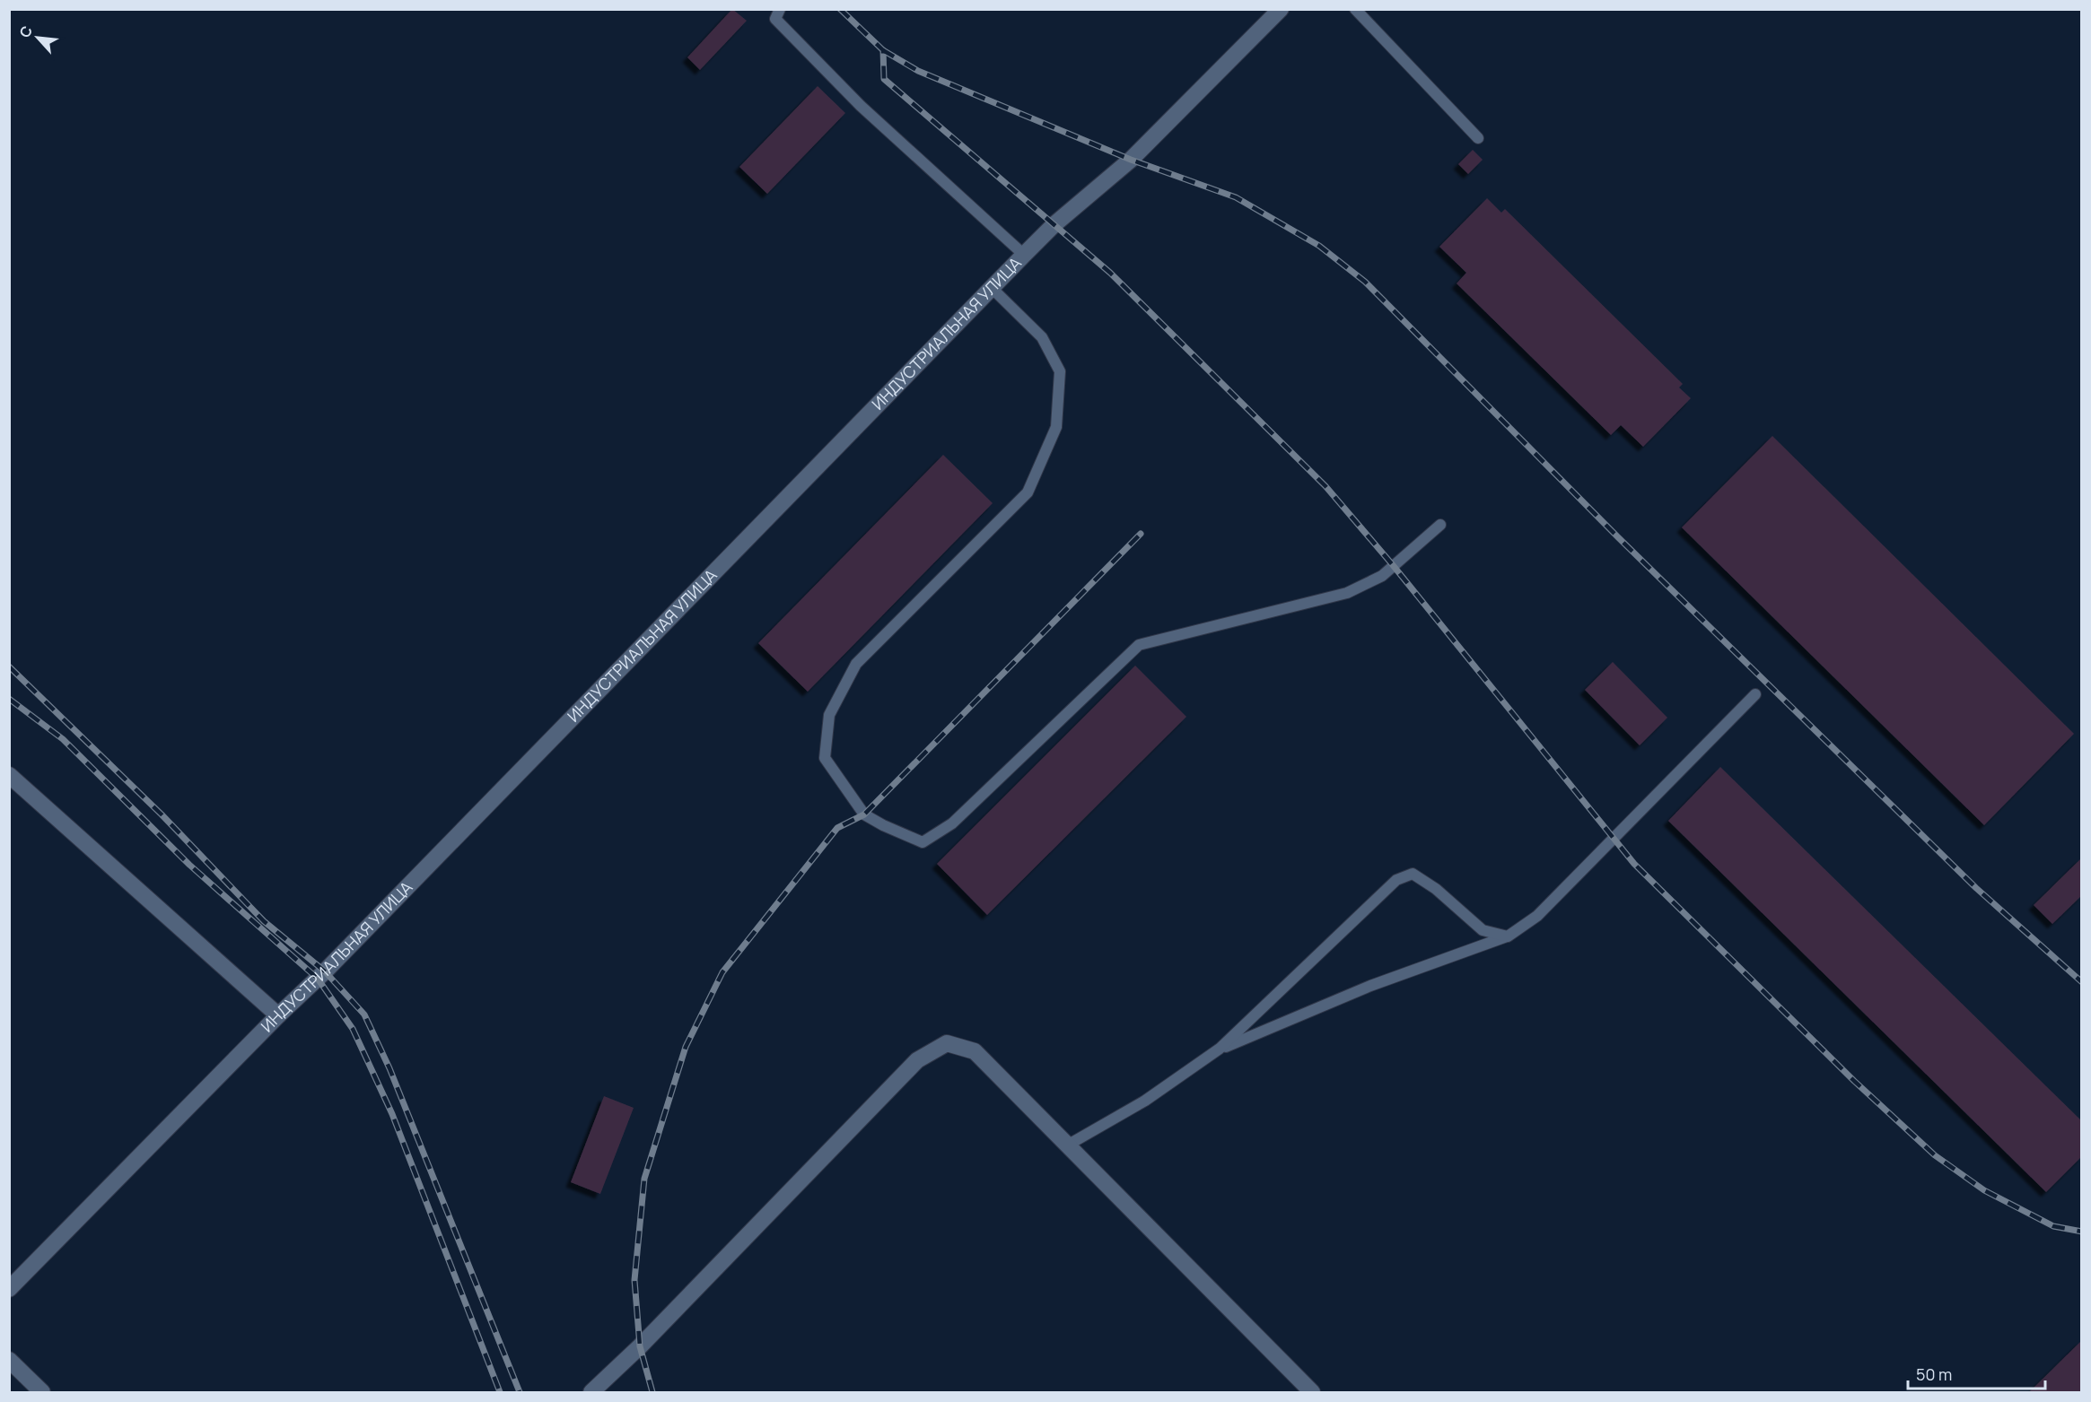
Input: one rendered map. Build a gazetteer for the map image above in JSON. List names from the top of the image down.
{
  "streets": {
    "street": ["ИНДУСТРИАЛЬНАЯ УЛИЦА"]
  },
  "scale_bar": "50 m",
  "north": "top left"
}
